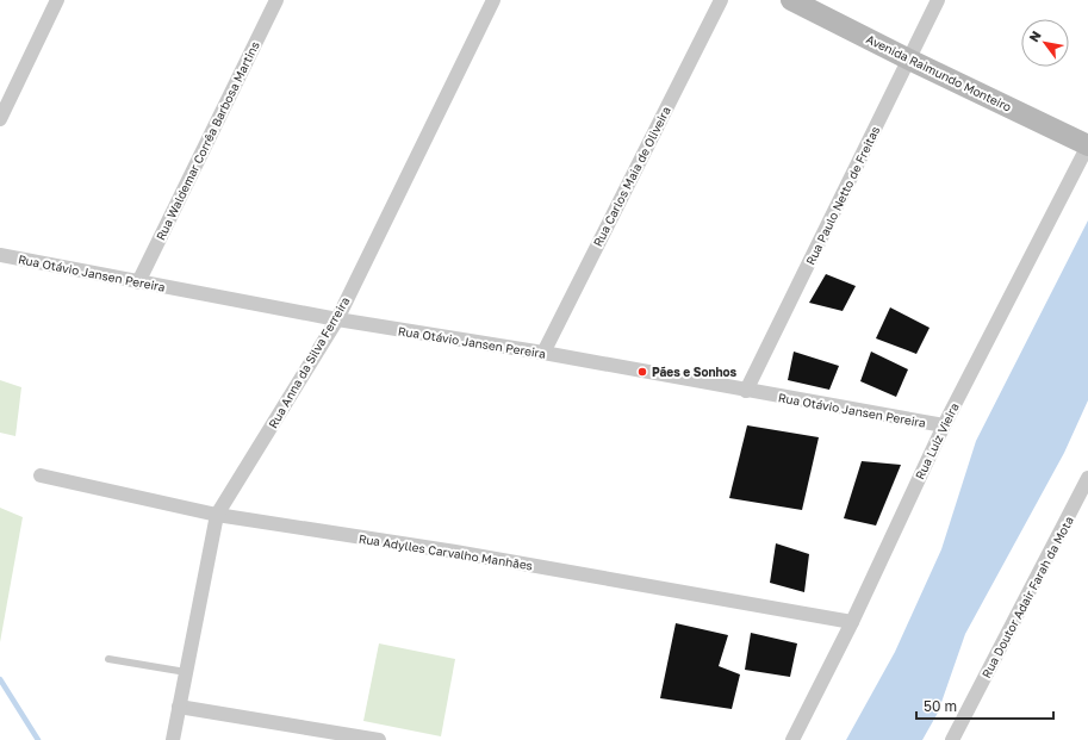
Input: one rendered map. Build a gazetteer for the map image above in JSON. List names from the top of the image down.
{
  "streets": {
    "street": [
      "Avenida Raimundo Monteiro",
      "Rua Waldemar Corrêa Barbosa Martins",
      "Rua Carlos Maia de Oliveira",
      "Rua Paulo Netto de Freitas",
      "Rua Otávio Jansen Pereira",
      "Rua Anna da Silva Ferreira",
      "Rua Luiz Vieira",
      "Rua Adylles Carvalho Manhães",
      "Rua Doutor Adair Farah da Mota"
    ]
  },
  "crossings": [
    ["Avenida Raimundo Monteiro", "Rua Paulo Netto de Freitas"],
    ["Avenida Raimundo Monteiro", "Rua Luiz Vieira"],
    ["Rua Waldemar Corrêa Barbosa Martins", "Rua Otávio Jansen Pereira"],
    ["Rua Carlos Maia de Oliveira", "Rua Otávio Jansen Pereira"],
    ["Rua Paulo Netto de Freitas", "Rua Otávio Jansen Pereira"],
    ["Rua Otávio Jansen Pereira", "Rua Anna da Silva Ferreira"],
    ["Rua Otávio Jansen Pereira", "Rua Luiz Vieira"],
    ["Rua Anna da Silva Ferreira", "Rua Adylles Carvalho Manhães"],
    ["Rua Luiz Vieira", "Rua Adylles Carvalho Manhães"]
  ],
  "places": ["Pães e Sonhos"],
  "scale_bar": "50 m",
  "north": "top left"
}
